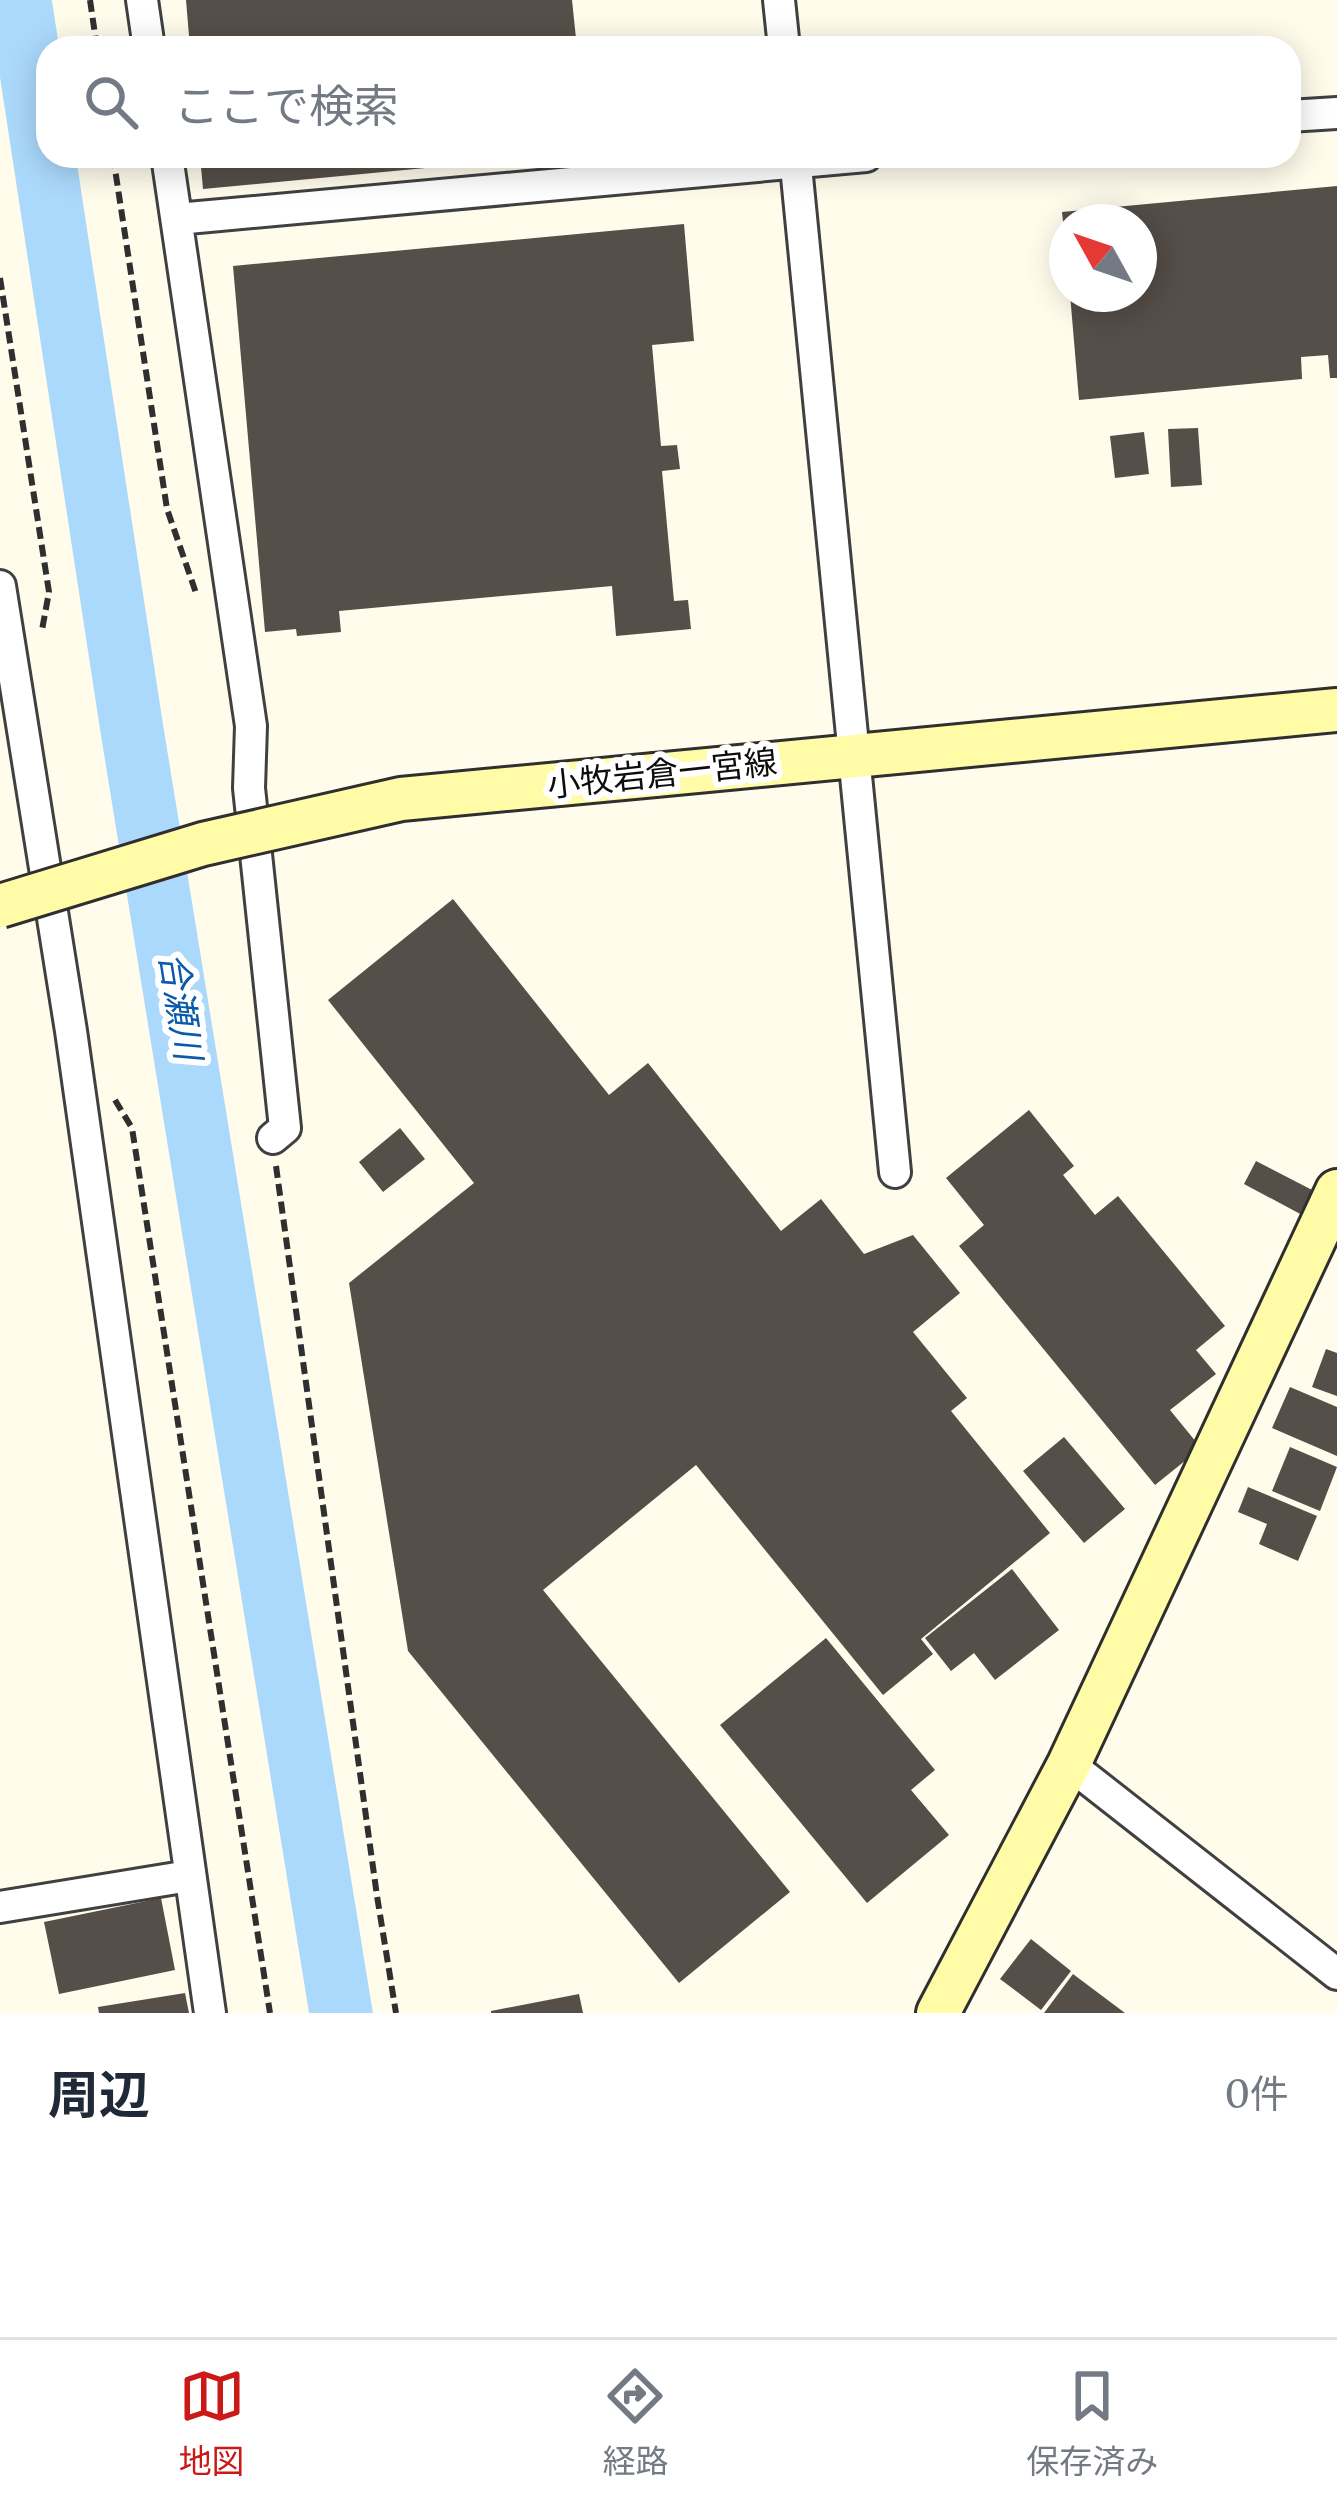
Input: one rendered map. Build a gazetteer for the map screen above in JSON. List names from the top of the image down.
{
  "streets": {
    "main road": ["小牧岩倉一宮線"]
  },
  "water": ["合瀬川"],
  "north": "top left",
  "page": {
    "search": "ここで検索",
    "heading": ["周辺", "0件"],
    "nav": ["地図", "経路", "保存済み"]
  }
}
